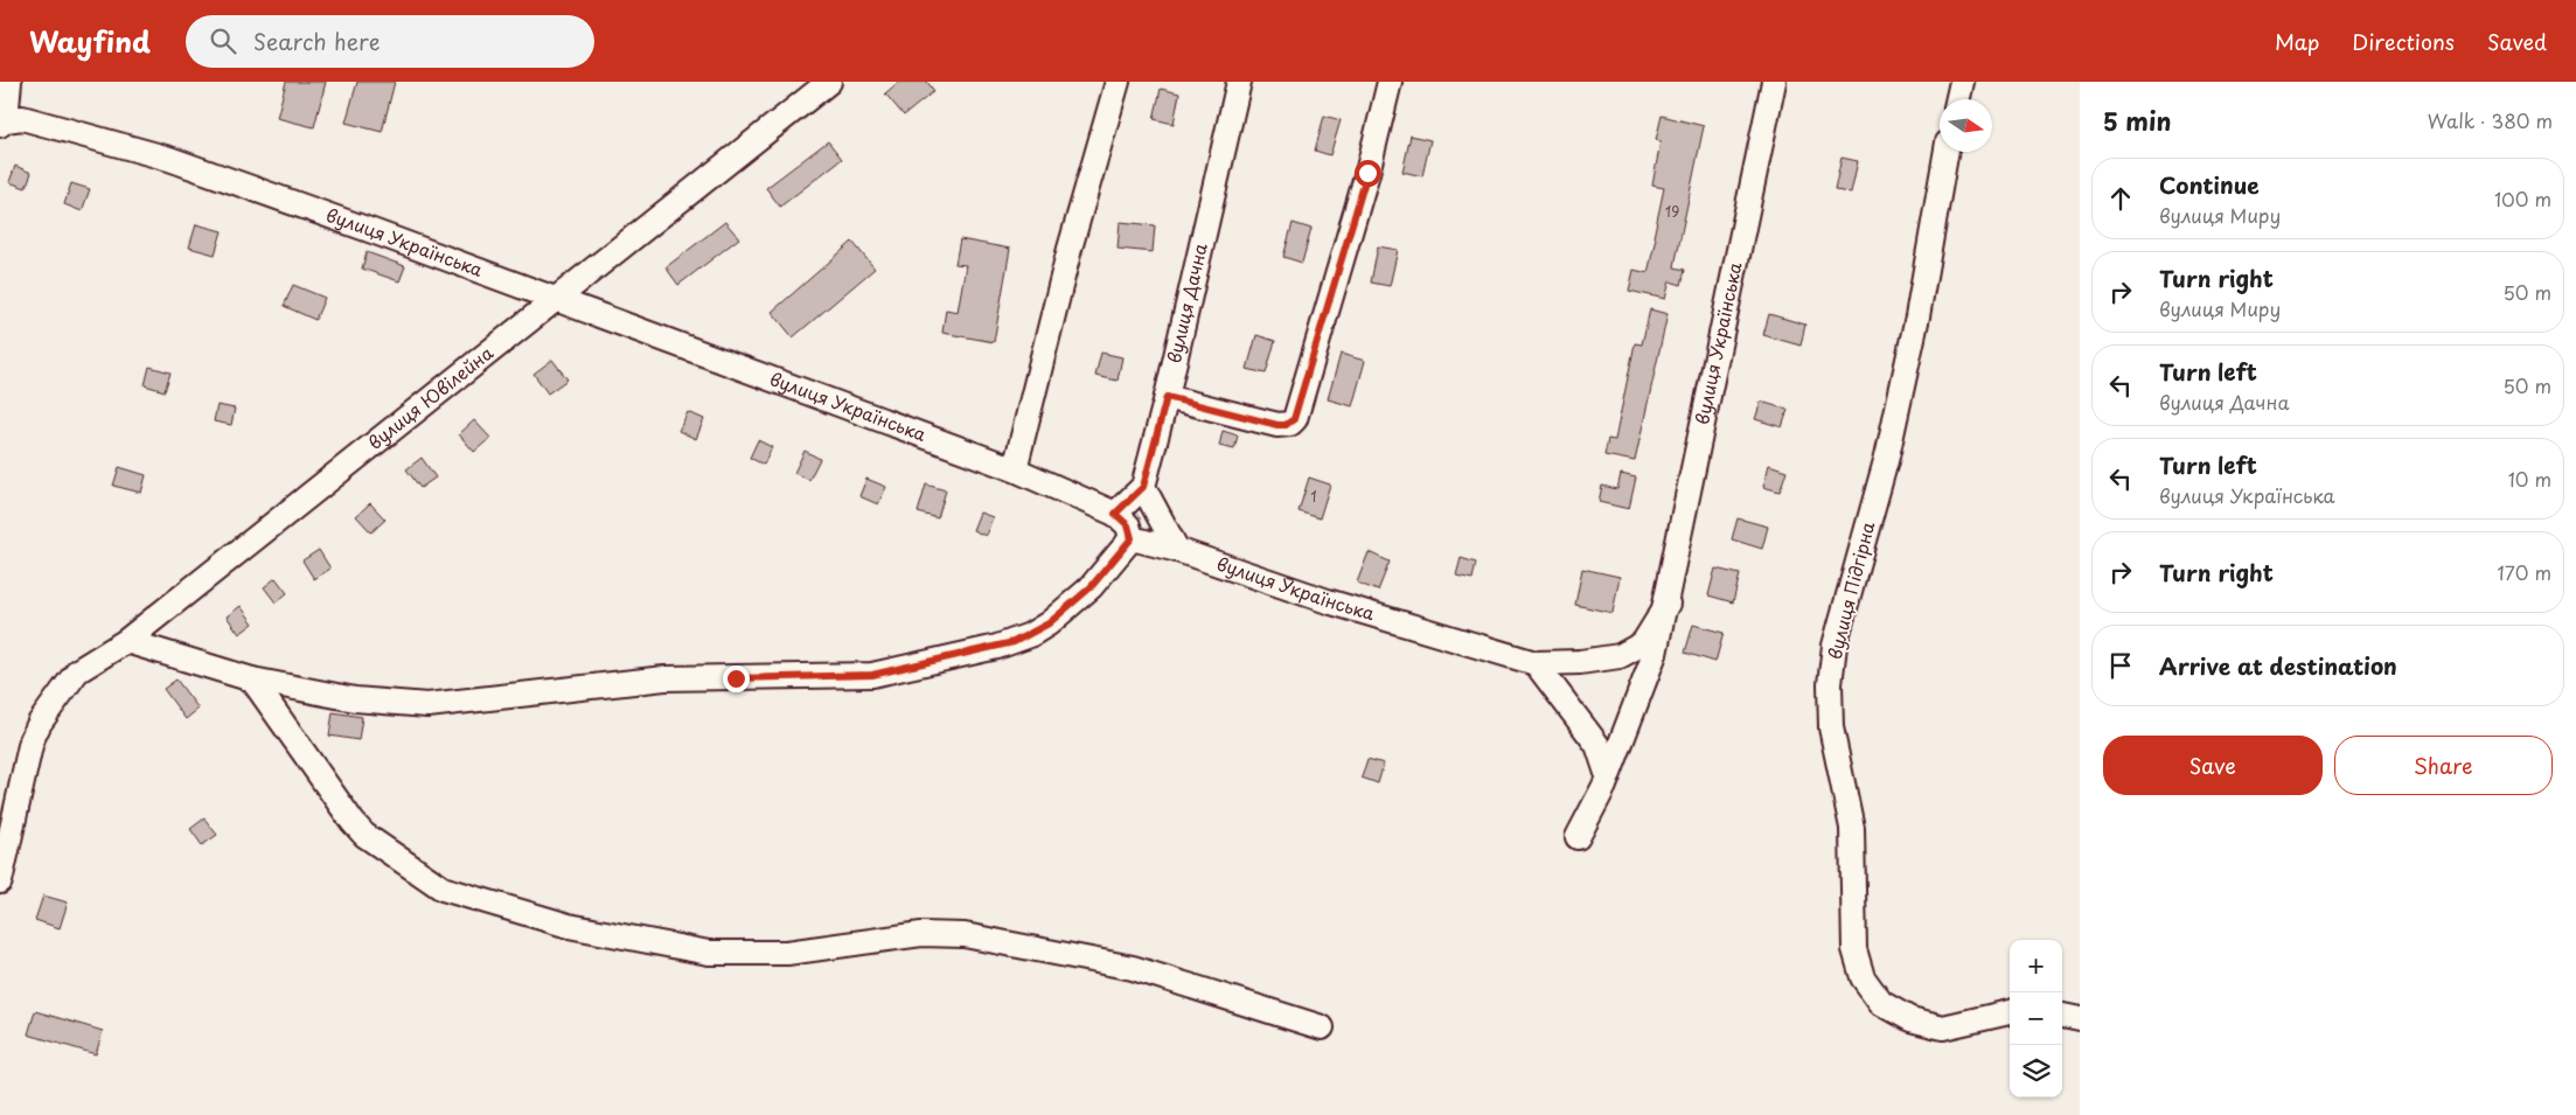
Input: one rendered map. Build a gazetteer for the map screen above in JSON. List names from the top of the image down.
{
  "streets": {
    "street": [
      "вулиця Українська",
      "вулиця Дачна",
      "вулиця Ювілейна",
      "вулиця Підгірна"
    ]
  },
  "crossings": [
    ["вулиця Українська", "вулиця Ювілейна"]
  ],
  "house_numbers": ["19", "1"],
  "north": "right",
  "page": {
    "header": "Wayfind",
    "search": "Search here",
    "nav": ["Map", "Directions", "Saved"],
    "heading": ["5 min", "Walk · 380 m"],
    "list": [
      ["Continue", "вулиця Миру", "100 m"],
      ["Turn right", "вулиця Миру", "50 m"],
      ["Turn left", "вулиця Дачна", "50 m"],
      ["Turn left", "вулиця Українська", "10 m"],
      ["Turn right", "170 m"],
      "Arrive at destination"
    ],
    "buttons": ["Save", "Share"],
    "map_buttons": ["+", "−"]
  }
}
